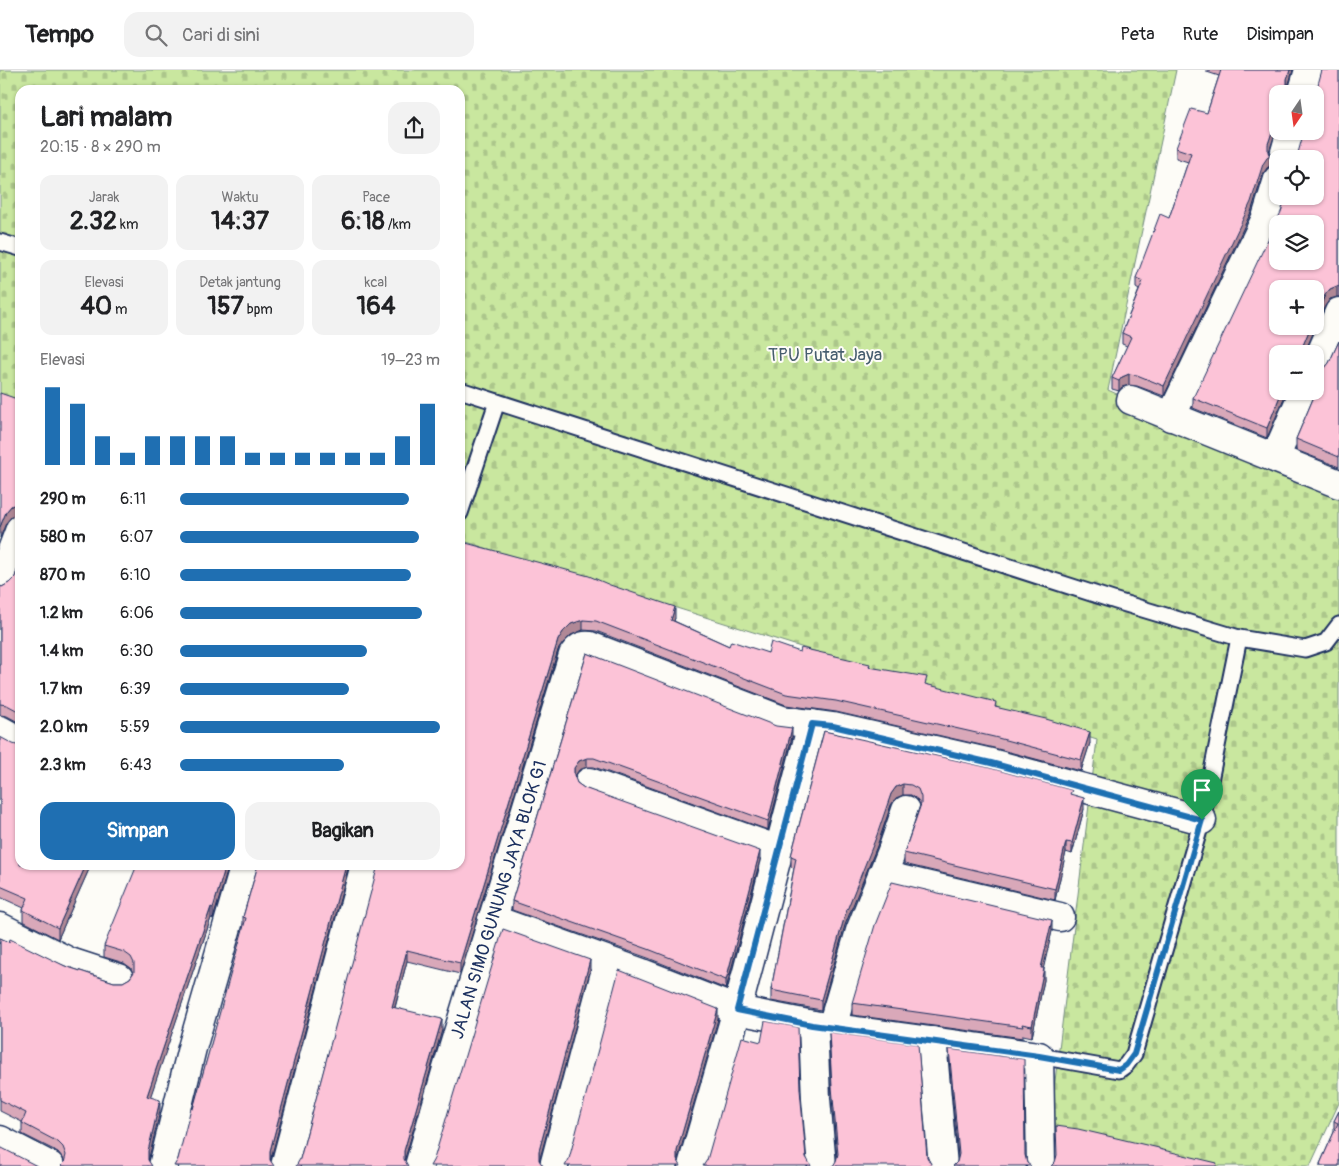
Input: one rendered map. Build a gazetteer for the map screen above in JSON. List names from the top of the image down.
{
  "streets": {
    "street": ["JALAN SIMO GUNUNG JAYA BLOK G1"]
  },
  "parks": ["TPU Putat Jaya"],
  "north": "bottom",
  "page": {
    "header": "Tempo",
    "search": "Cari di sini",
    "nav": ["Peta", "Rute", "Disimpan"],
    "map_buttons": ["+", "−"],
    "heading": ["Lari malam", "20:15 · 8 × 290 m"],
    "stats": [
      ["Jarak", "2.32 km"],
      ["Waktu", "14:37"],
      ["Pace", "6:18 /km"],
      ["Elevasi", "40 m"],
      ["Detak jantung", "157 bpm"],
      ["kcal", "164"]
    ],
    "chart": ["Elevasi", "19–23 m"],
    "list": [
      {
        "name": "290 m",
        "note": "6:11"
      },
      {
        "name": "580 m",
        "note": "6:07"
      },
      {
        "name": "870 m",
        "note": "6:10"
      },
      {
        "name": "1.2 km",
        "note": "6:06"
      },
      {
        "name": "1.4 km",
        "note": "6:30"
      },
      {
        "name": "1.7 km",
        "note": "6:39"
      },
      {
        "name": "2.0 km",
        "note": "5:59"
      },
      {
        "name": "2.3 km",
        "note": "6:43"
      }
    ],
    "buttons": ["Simpan", "Bagikan"]
  }
}
